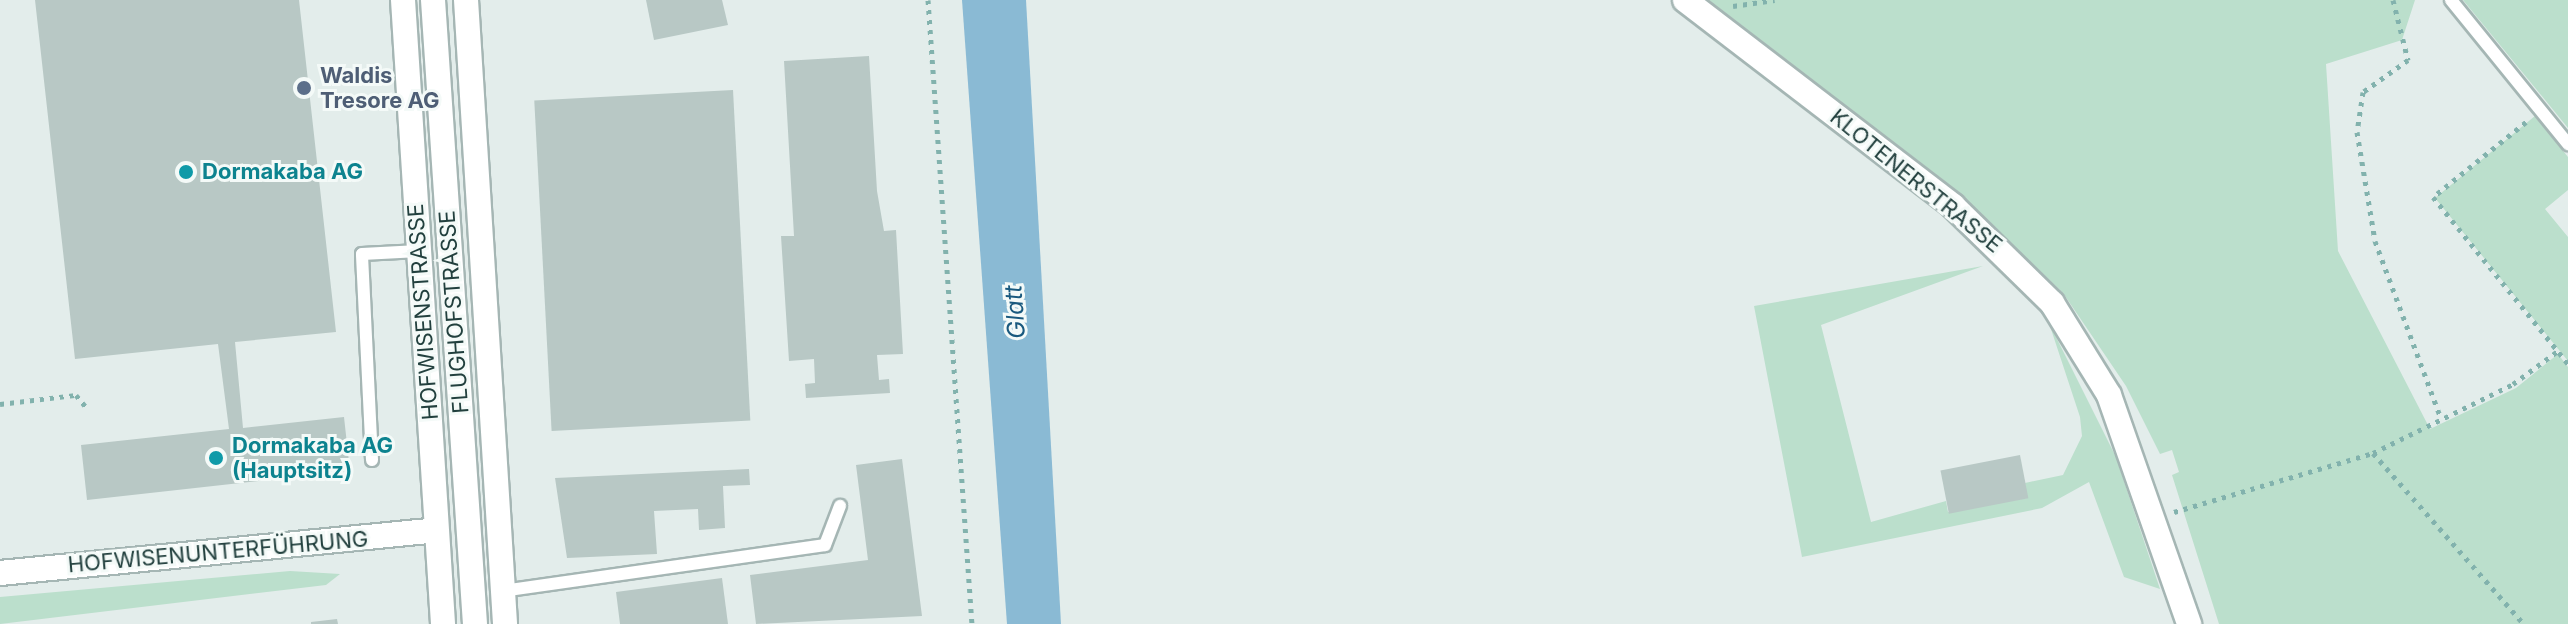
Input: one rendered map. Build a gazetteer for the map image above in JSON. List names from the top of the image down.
{
  "streets": {
    "street": [
      "KLOTENERSTRASSE",
      "HOFWISENSTRASSE",
      "FLUGHOFSTRASSE",
      "HOFWISENUNTERFÜHRUNG"
    ]
  },
  "crossings": [
    ["HOFWISENSTRASSE", "HOFWISENUNTERFÜHRUNG"]
  ],
  "water": ["Glatt"],
  "places": ["Waldis Tresore AG", "Dormakaba AG", "Dormakaba AG (Hauptsitz)"]
}
